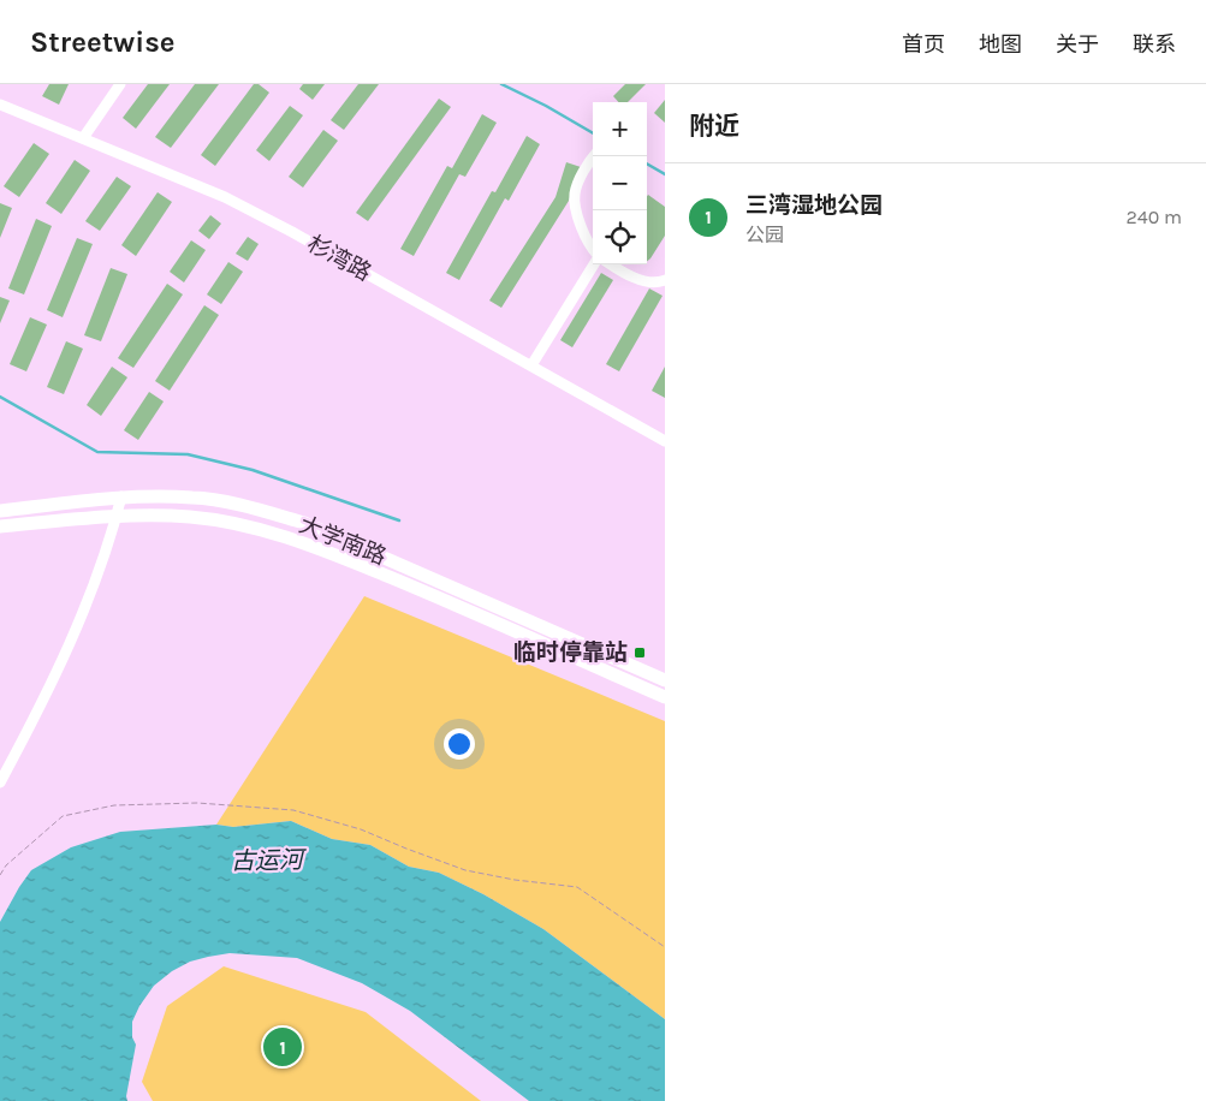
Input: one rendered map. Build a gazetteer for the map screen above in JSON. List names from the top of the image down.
{
  "streets": {
    "main road": ["大学南路"],
    "street": ["杉湾路"]
  },
  "water": ["古运河"],
  "places": {
    "transit": ["临时停靠站"]
  },
  "page": {
    "header": "Streetwise",
    "nav": [
      "首页",
      "地图",
      "关于",
      "联系"
    ],
    "heading": "附近",
    "map_buttons": ["+", "−"],
    "list": [
      {
        "mark": "1",
        "name": "三湾湿地公园",
        "note": "公园",
        "value": "240 m"
      }
    ],
    "pins": "1"
  }
}
